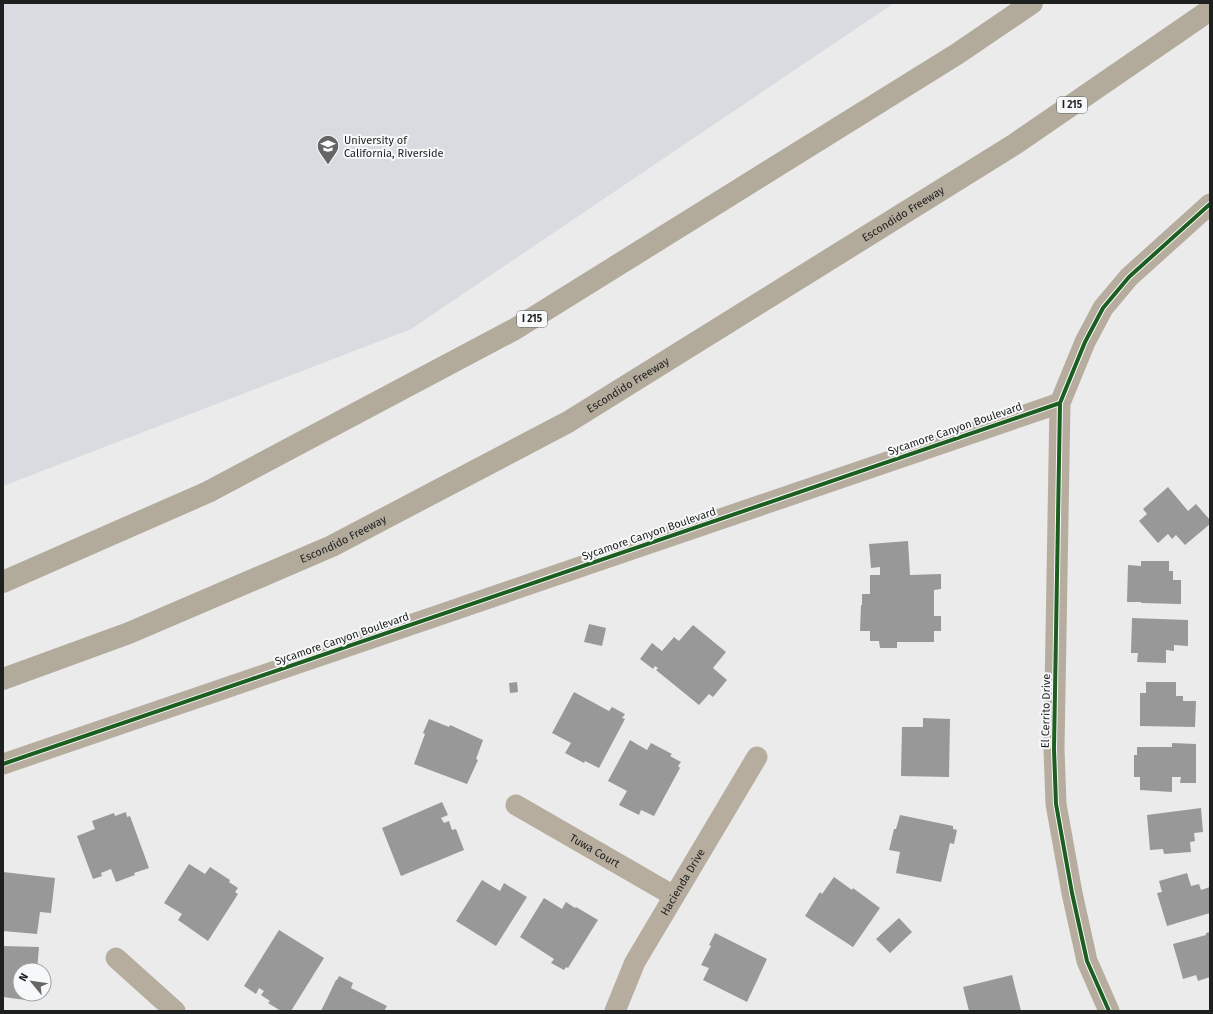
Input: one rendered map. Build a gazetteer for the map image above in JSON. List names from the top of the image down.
{
  "streets": {
    "highway": ["I 215", "Escondido Freeway"],
    "street": [
      "Sycamore Canyon Boulevard",
      "El Cerrito Drive",
      "Tuwa Court",
      "Hacienda Drive"
    ]
  },
  "crossings": [
    ["Sycamore Canyon Boulevard", "El Cerrito Drive"],
    ["Tuwa Court", "Hacienda Drive"]
  ],
  "places": {
    "school or university": ["University of California, Riverside"]
  },
  "north": "top left"
}
